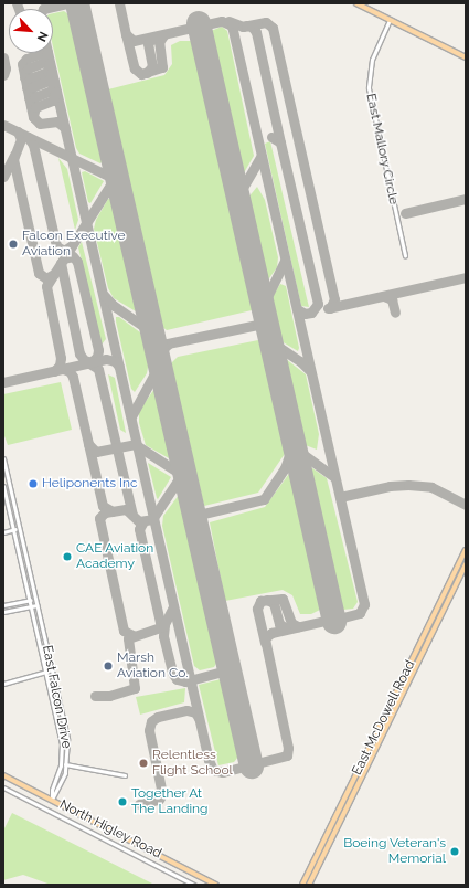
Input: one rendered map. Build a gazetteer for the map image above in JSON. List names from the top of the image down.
{
  "streets": {
    "main road": ["East McDowell Road", "North Higley Road"],
    "street": ["East Mallory Circle", "East Falcon Drive"]
  },
  "crossings": [
    ["East Falcon Drive", "North Higley Road"]
  ],
  "places": [
    "Falcon Executive Aviation",
    "Heliponents Inc",
    "CAE Aviation Academy",
    "Marsh Aviation Co.",
    "Relentless Flight School",
    "Together At The Landing",
    "Boeing Veteran's Memorial"
  ],
  "north": "bottom right"
}
